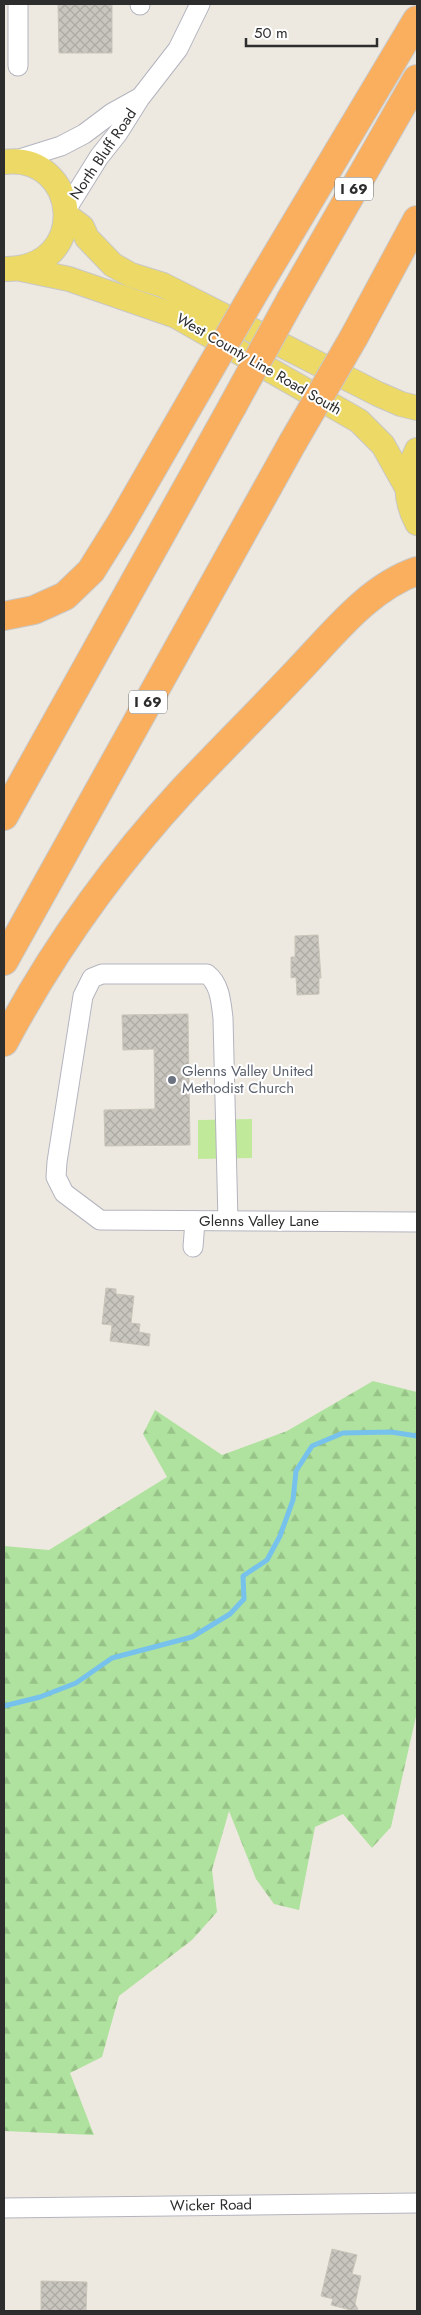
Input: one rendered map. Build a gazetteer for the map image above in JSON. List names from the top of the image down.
{
  "streets": {
    "highway": ["I 69"],
    "main road": ["West County Line Road South"],
    "street": ["North Bluff Road", "Glenns Valley Lane", "Wicker Road"]
  },
  "crossings": [
    ["North Bluff Road", "West County Line Road South"]
  ],
  "places": ["Glenns Valley United Methodist Church"],
  "scale_bar": "50 m"
}
